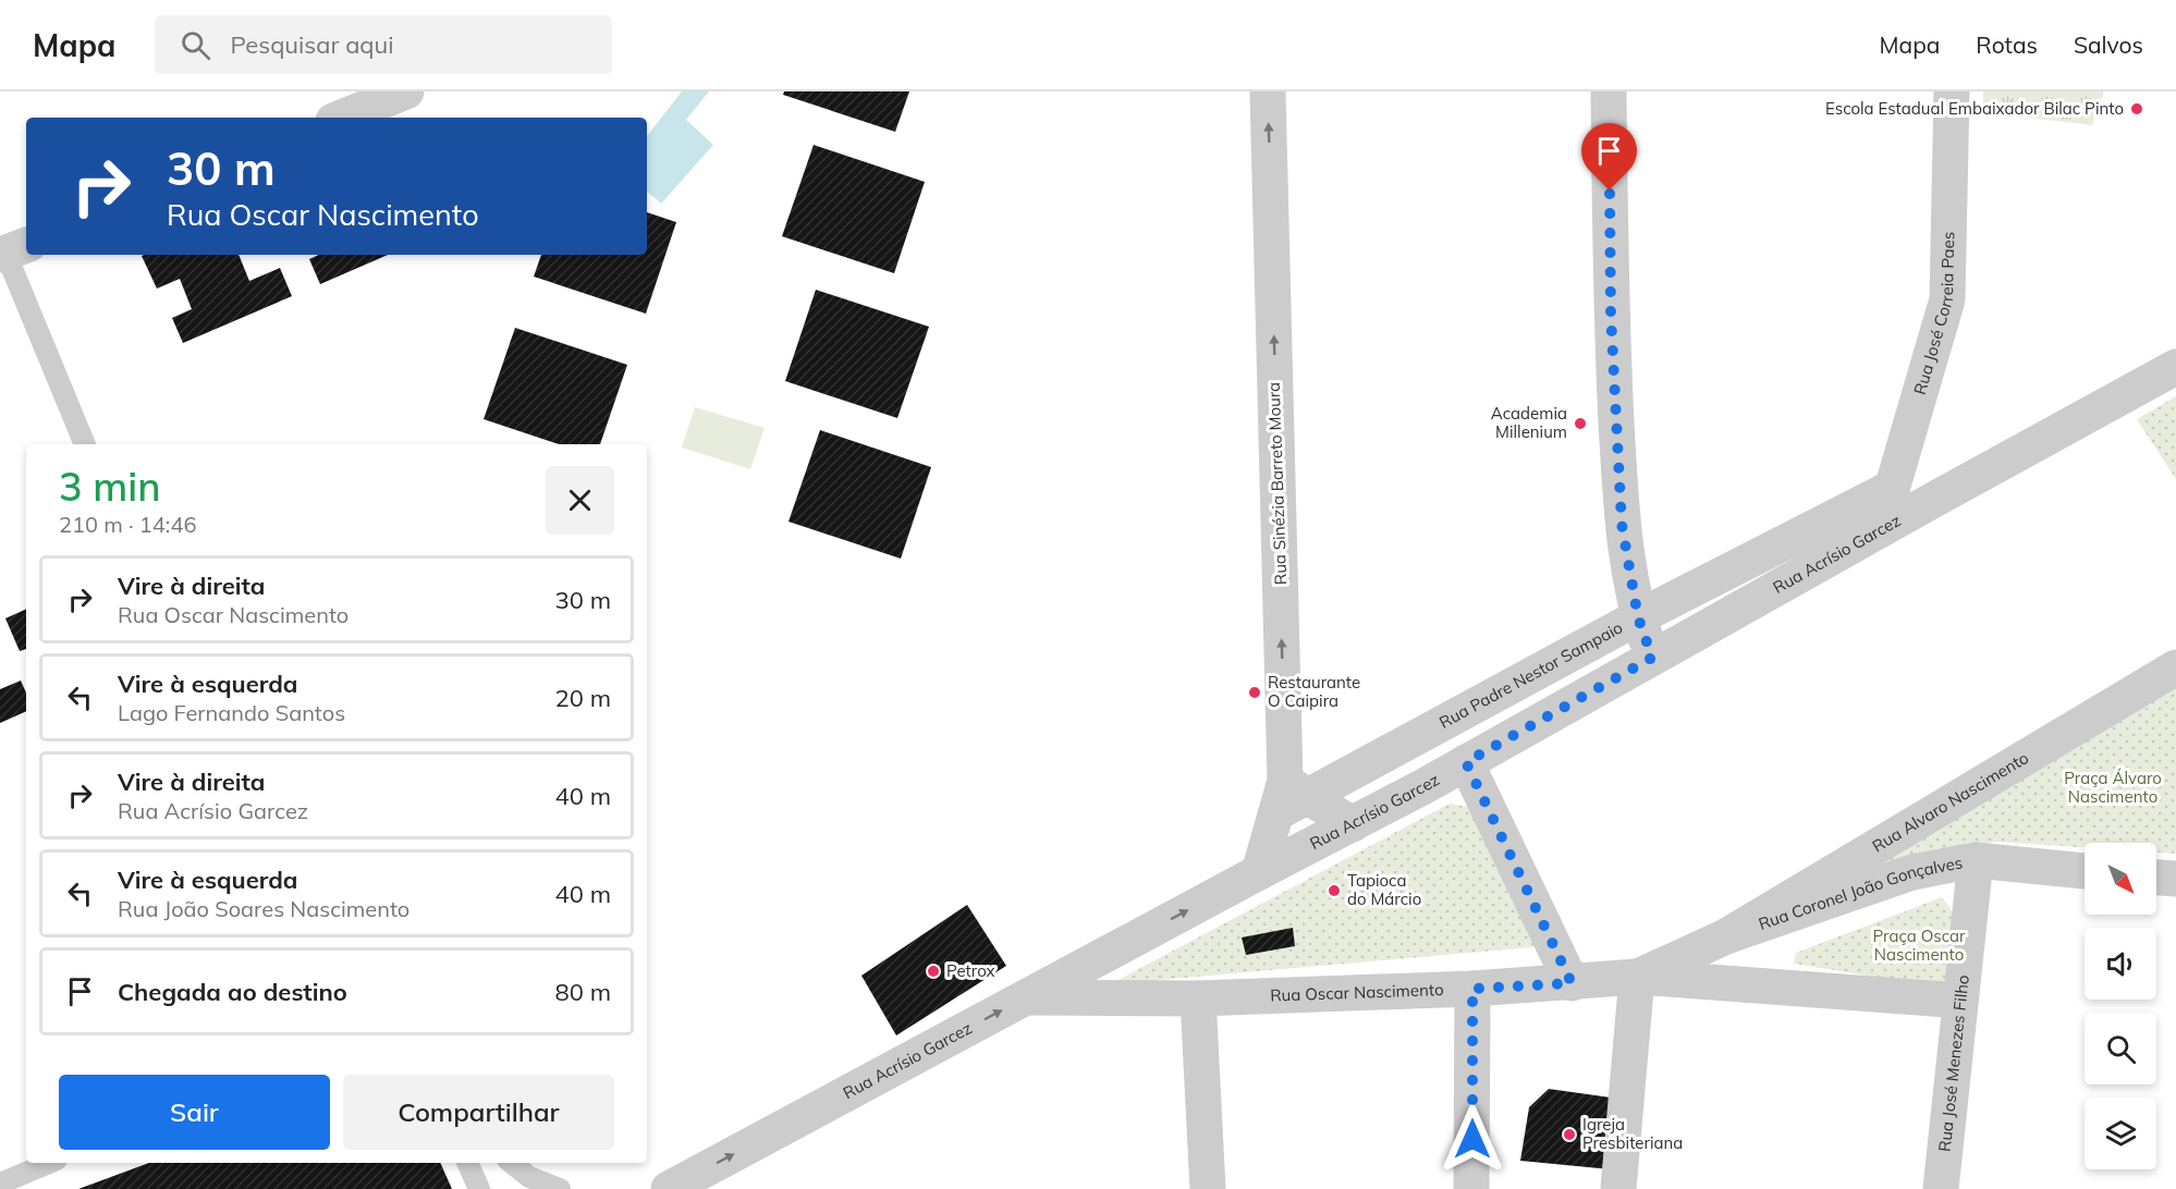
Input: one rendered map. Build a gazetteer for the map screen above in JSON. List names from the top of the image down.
{
  "streets": {
    "street": [
      "Rua José Correia Paes",
      "Rua Sinézia Barreto Moura",
      "Rua Acrísio Garcez",
      "Rua Padre Nestor Sampaio",
      "Rua Alvaro Nascimento",
      "Rua Coronel João Gonçalves",
      "Rua Oscar Nascimento",
      "Rua José Menezes Filho"
    ]
  },
  "crossings": [
    ["Rua José Correia Paes", "Rua Acrísio Garcez"],
    ["Rua José Correia Paes", "Rua Padre Nestor Sampaio"],
    ["Rua Sinézia Barreto Moura", "Rua Acrísio Garcez"],
    ["Rua Sinézia Barreto Moura", "Rua Padre Nestor Sampaio"],
    ["Rua Acrísio Garcez", "Rua Oscar Nascimento"],
    ["Rua Alvaro Nascimento", "Rua Coronel João Gonçalves"],
    ["Rua Coronel João Gonçalves", "Rua Oscar Nascimento"],
    ["Rua Coronel João Gonçalves", "Rua José Menezes Filho"],
    ["Rua Oscar Nascimento", "Rua José Menezes Filho"]
  ],
  "one_way": ["Rua Sinézia Barreto Moura", "Rua Acrísio Garcez"],
  "parks": ["Praça Álvaro Nascimento", "Praça Oscar Nascimento"],
  "places": [
    "Escola Estadual Embaixador Bilac Pinto",
    "Academia Millenium",
    "Restaurante O Caipira",
    "Tapioca do Márcio",
    "Petrox",
    "Igreja Presbiteriana"
  ],
  "north": "bottom right",
  "page": {
    "header": "Mapa",
    "search": "Pesquisar aqui",
    "nav": ["Mapa", "Rotas", "Salvos"],
    "turn": ["30 m", "Rua Oscar Nascimento"],
    "heading": ["3 min", "210 m · 14:46"],
    "list": [
      {
        "name": "Vire à direita",
        "note": "Rua Oscar Nascimento",
        "value": "30 m"
      },
      {
        "name": "Vire à esquerda",
        "note": "Lago Fernando Santos",
        "value": "20 m"
      },
      {
        "name": "Vire à direita",
        "note": "Rua Acrísio Garcez",
        "value": "40 m"
      },
      {
        "name": "Vire à esquerda",
        "note": "Rua João Soares Nascimento",
        "value": "40 m"
      },
      {
        "name": "Chegada ao destino",
        "value": "80 m"
      }
    ],
    "buttons": ["Sair", "Compartilhar"]
  }
}
